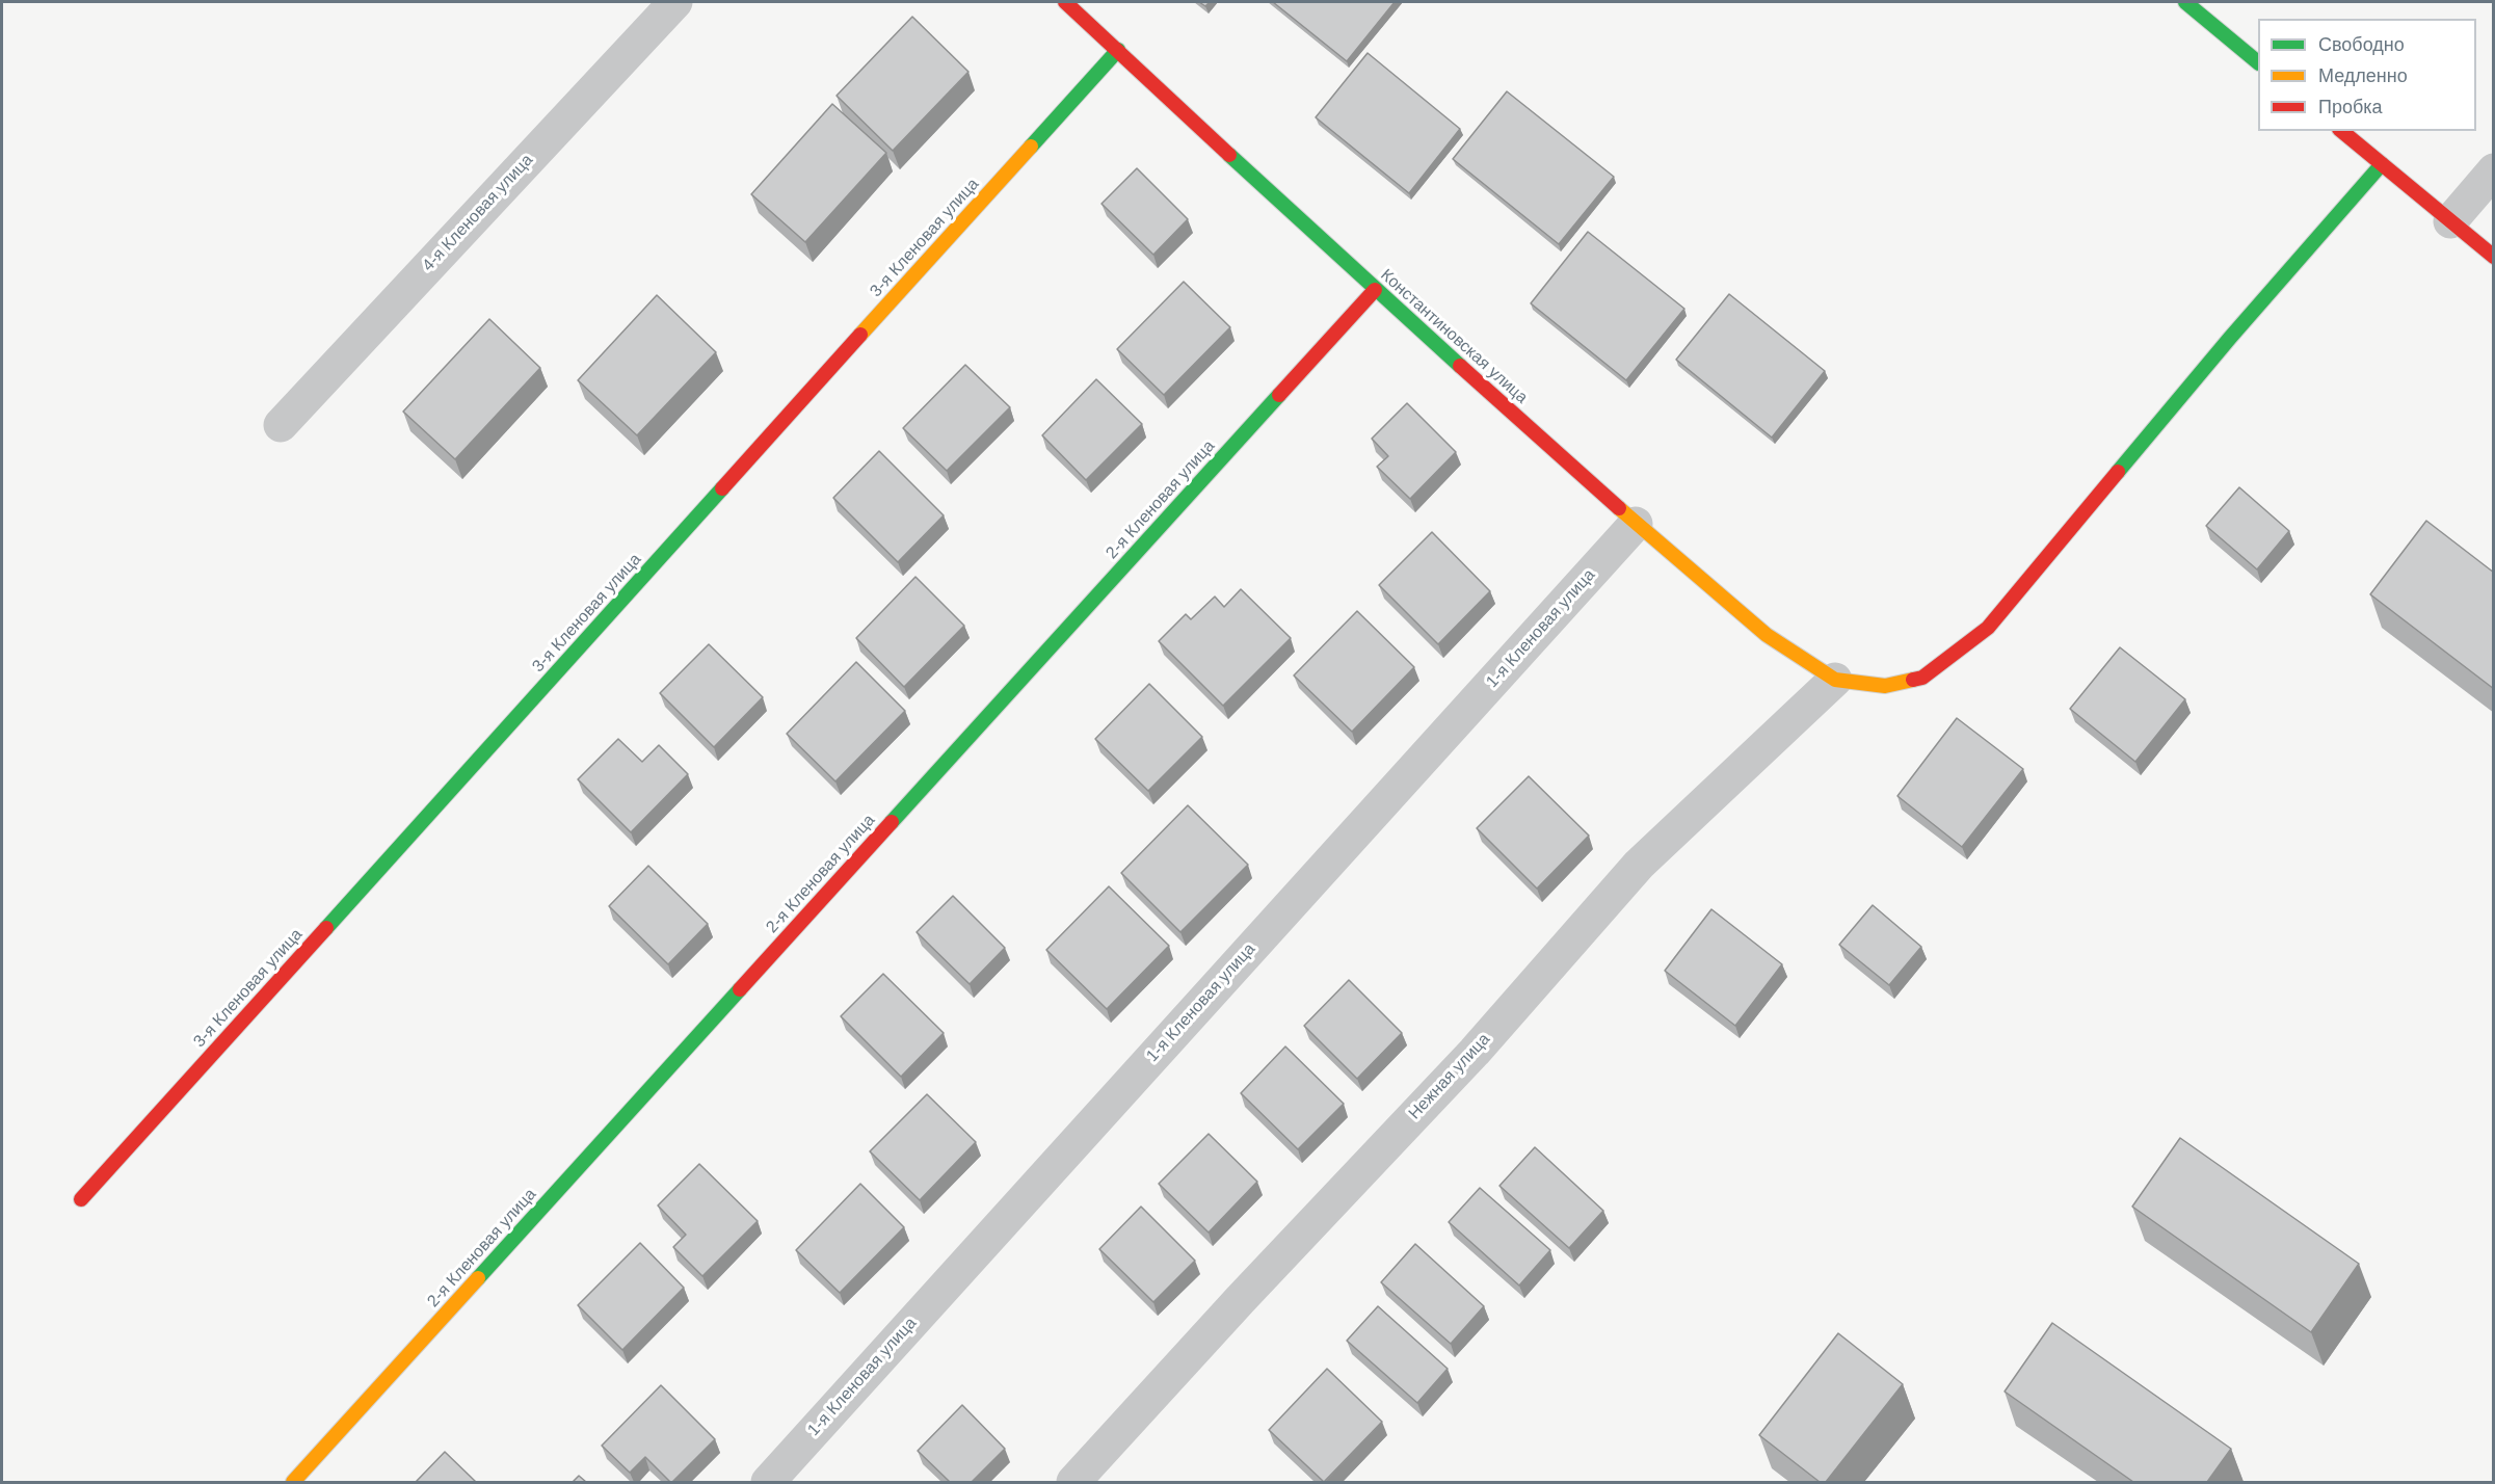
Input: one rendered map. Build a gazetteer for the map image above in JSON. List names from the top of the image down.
{
  "streets": {
    "street": [
      "4-я Кленовая улица",
      "3-я Кленовая улица",
      "Константиновская улица",
      "2-я Кленовая улица",
      "1-я Кленовая улица",
      "Нежная улица"
    ]
  },
  "crossings": [
    ["3-я Кленовая улица", "Константиновская улица"],
    ["Константиновская улица", "2-я Кленовая улица"],
    ["Константиновская улица", "1-я Кленовая улица"],
    ["Константиновская улица", "Нежная улица"]
  ],
  "legend": ["Свободно", "Медленно", "Пробка"]
}
